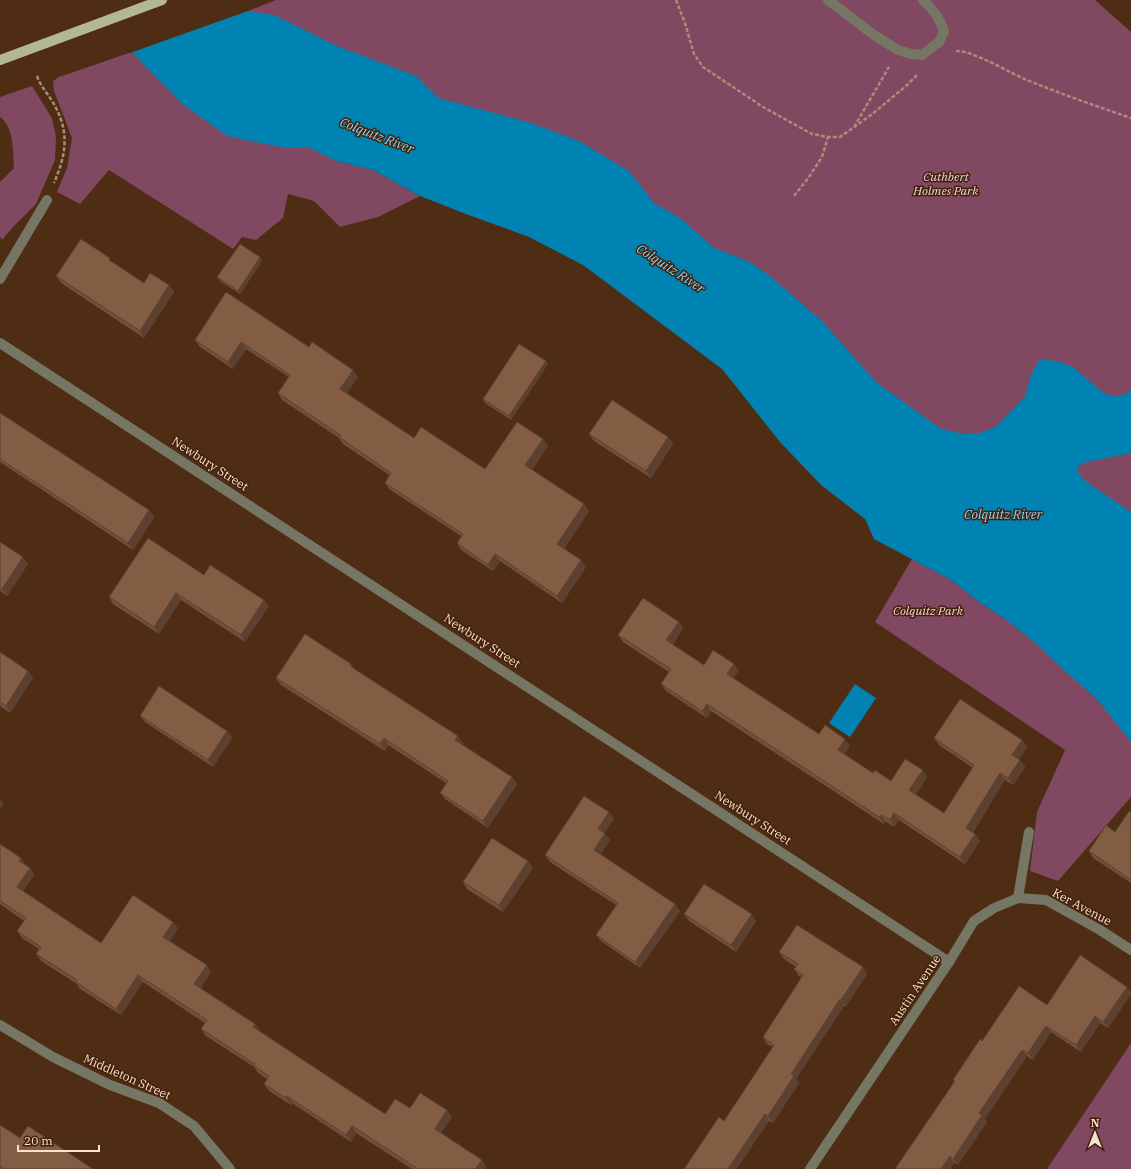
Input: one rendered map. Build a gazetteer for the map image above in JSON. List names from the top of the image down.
{
  "streets": {
    "street": [
      "Newbury Street",
      "Ker Avenue",
      "Austin Avenue",
      "Middleton Street"
    ]
  },
  "crossings": [
    ["Newbury Street", "Austin Avenue"],
    ["Ker Avenue", "Austin Avenue"]
  ],
  "water": ["Colquitz River"],
  "parks": ["Cuthbert Holmes Park", "Colquitz Park"],
  "scale_bar": "20 m",
  "north": "top"
}
